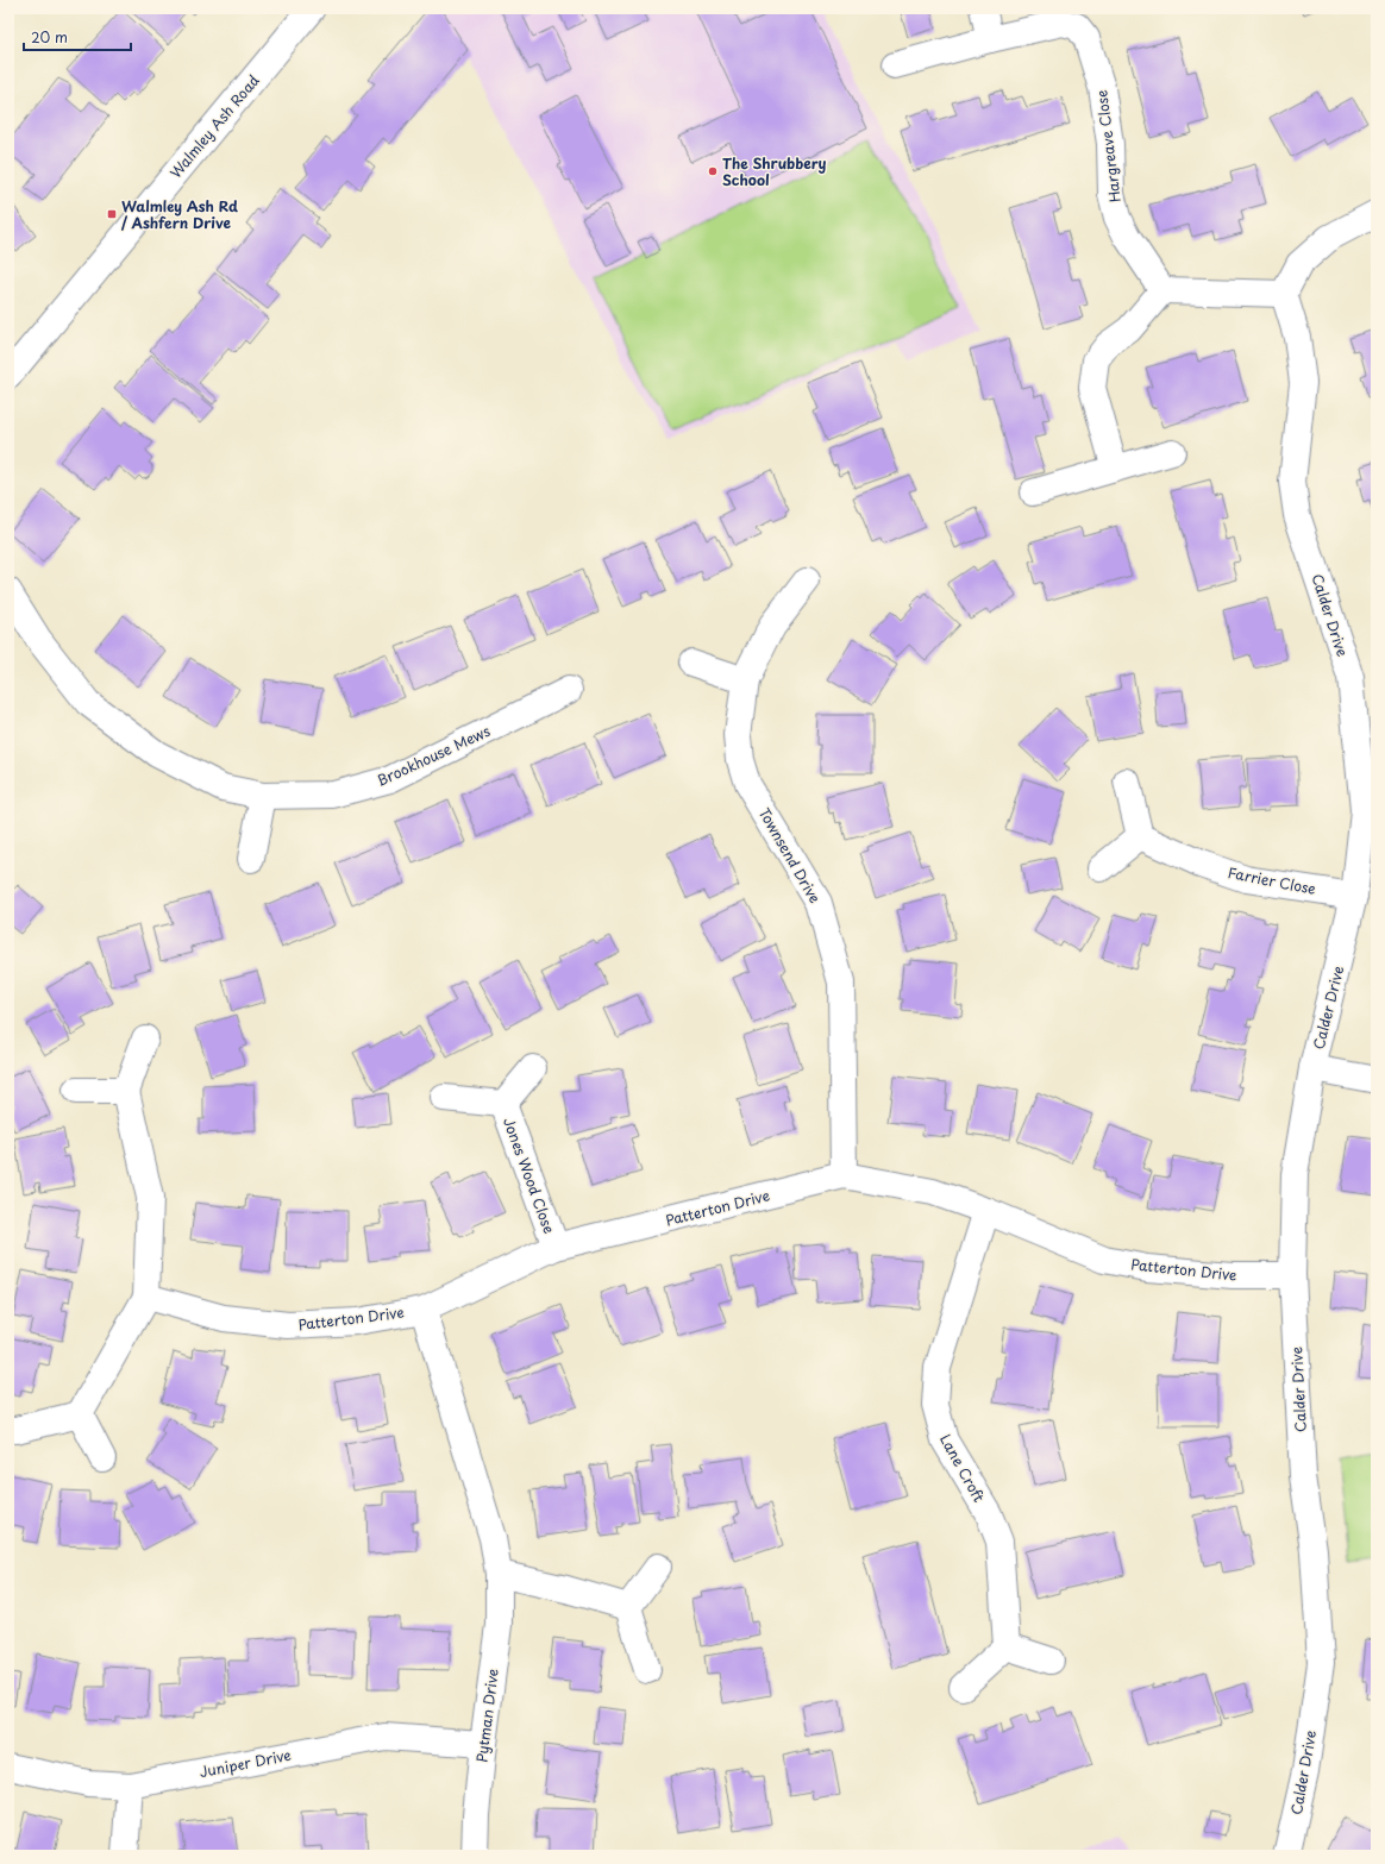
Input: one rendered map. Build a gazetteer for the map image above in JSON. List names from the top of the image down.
{
  "streets": {
    "street": [
      "Walmley Ash Road",
      "Hargreave Close",
      "Calder Drive",
      "Brookhouse Mews",
      "Townsend Drive",
      "Farrier Close",
      "Jones Wood Close",
      "Patterton Drive",
      "Lane Croft",
      "Pytman Drive",
      "Juniper Drive"
    ]
  },
  "crossings": [
    ["Calder Drive", "Farrier Close"],
    ["Calder Drive", "Patterton Drive"],
    ["Townsend Drive", "Patterton Drive"],
    ["Jones Wood Close", "Patterton Drive"],
    ["Patterton Drive", "Lane Croft"],
    ["Patterton Drive", "Pytman Drive"],
    ["Pytman Drive", "Juniper Drive"]
  ],
  "places": {
    "other": ["The Shrubbery School"],
    "transit": ["Walmley Ash Rd / Ashfern Drive"]
  },
  "scale_bar": "20 m"
}
